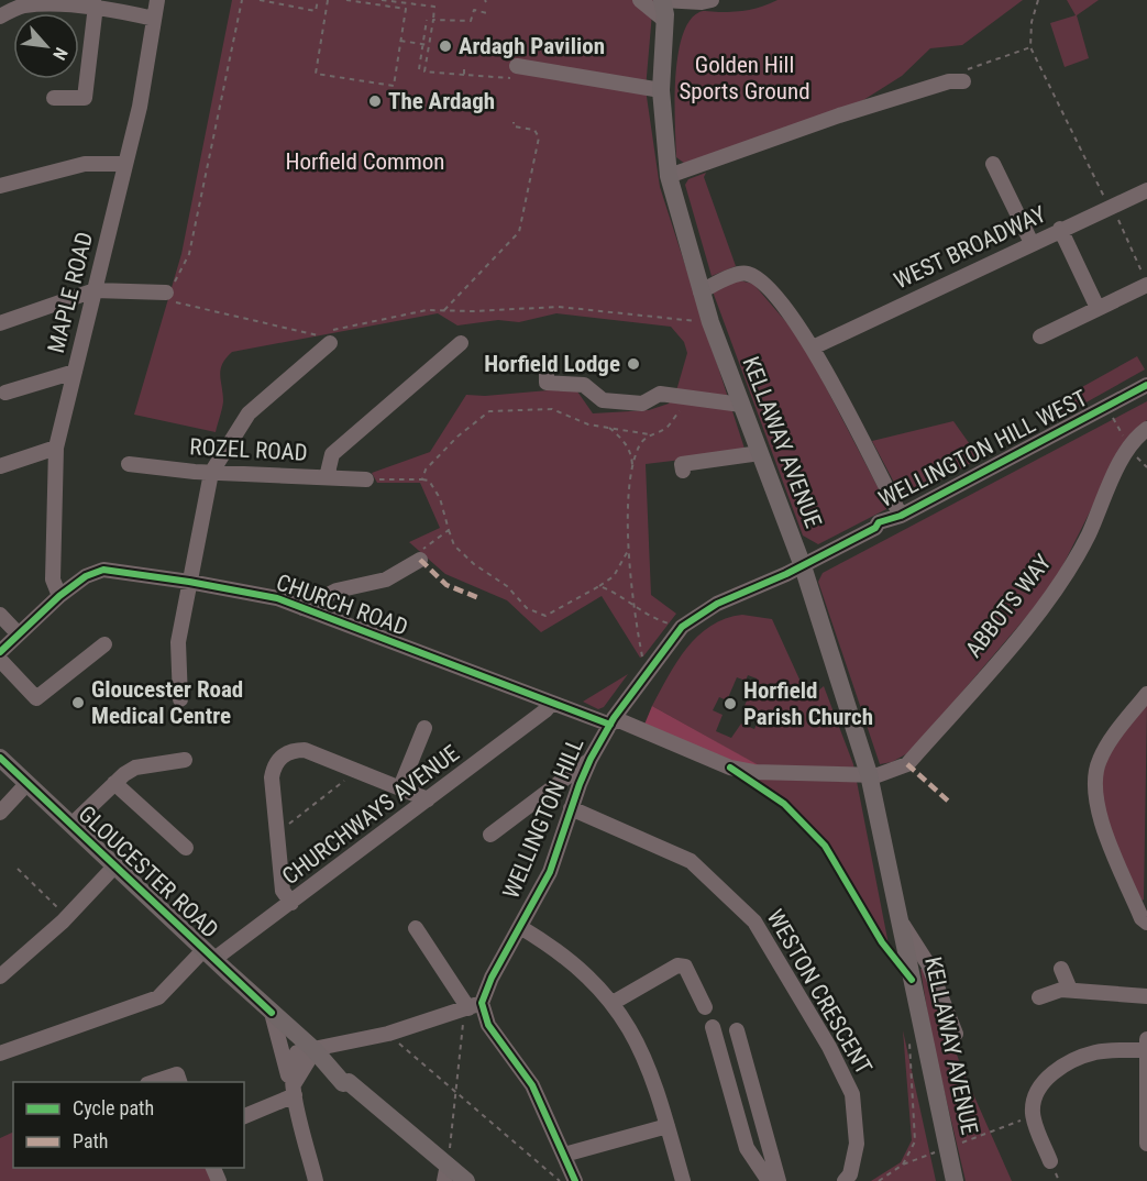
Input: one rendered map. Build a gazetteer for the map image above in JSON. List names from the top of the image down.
{
  "streets": {
    "main road": ["KELLAWAY AVENUE", "GLOUCESTER ROAD"],
    "street": [
      "WEST BROADWAY",
      "MAPLE ROAD",
      "WELLINGTON HILL WEST",
      "ROZEL ROAD",
      "CHURCH ROAD",
      "ABBOTS WAY",
      "CHURCHWAYS AVENUE",
      "WELLINGTON HILL",
      "WESTON CRESCENT"
    ]
  },
  "crossings": [
    ["MAPLE ROAD", "CHURCH ROAD"],
    ["KELLAWAY AVENUE", "WELLINGTON HILL WEST"],
    ["KELLAWAY AVENUE", "ABBOTS WAY"],
    ["KELLAWAY AVENUE", "WELLINGTON HILL"],
    ["WELLINGTON HILL WEST", "WELLINGTON HILL"],
    ["CHURCH ROAD", "ABBOTS WAY"],
    ["CHURCH ROAD", "CHURCHWAYS AVENUE"],
    ["CHURCH ROAD", "WELLINGTON HILL"],
    ["ABBOTS WAY", "WELLINGTON HILL"],
    ["CHURCHWAYS AVENUE", "GLOUCESTER ROAD"],
    ["WELLINGTON HILL", "WESTON CRESCENT"]
  ],
  "parks": ["Golden Hill Sports Ground", "Horfield Common"],
  "places": [
    "Ardagh Pavilion",
    "The Ardagh",
    "Horfield Lodge",
    "Gloucester Road Medical Centre",
    "Horfield Parish Church"
  ],
  "legend": ["Cycle path", "Path"],
  "north": "bottom right"
}
